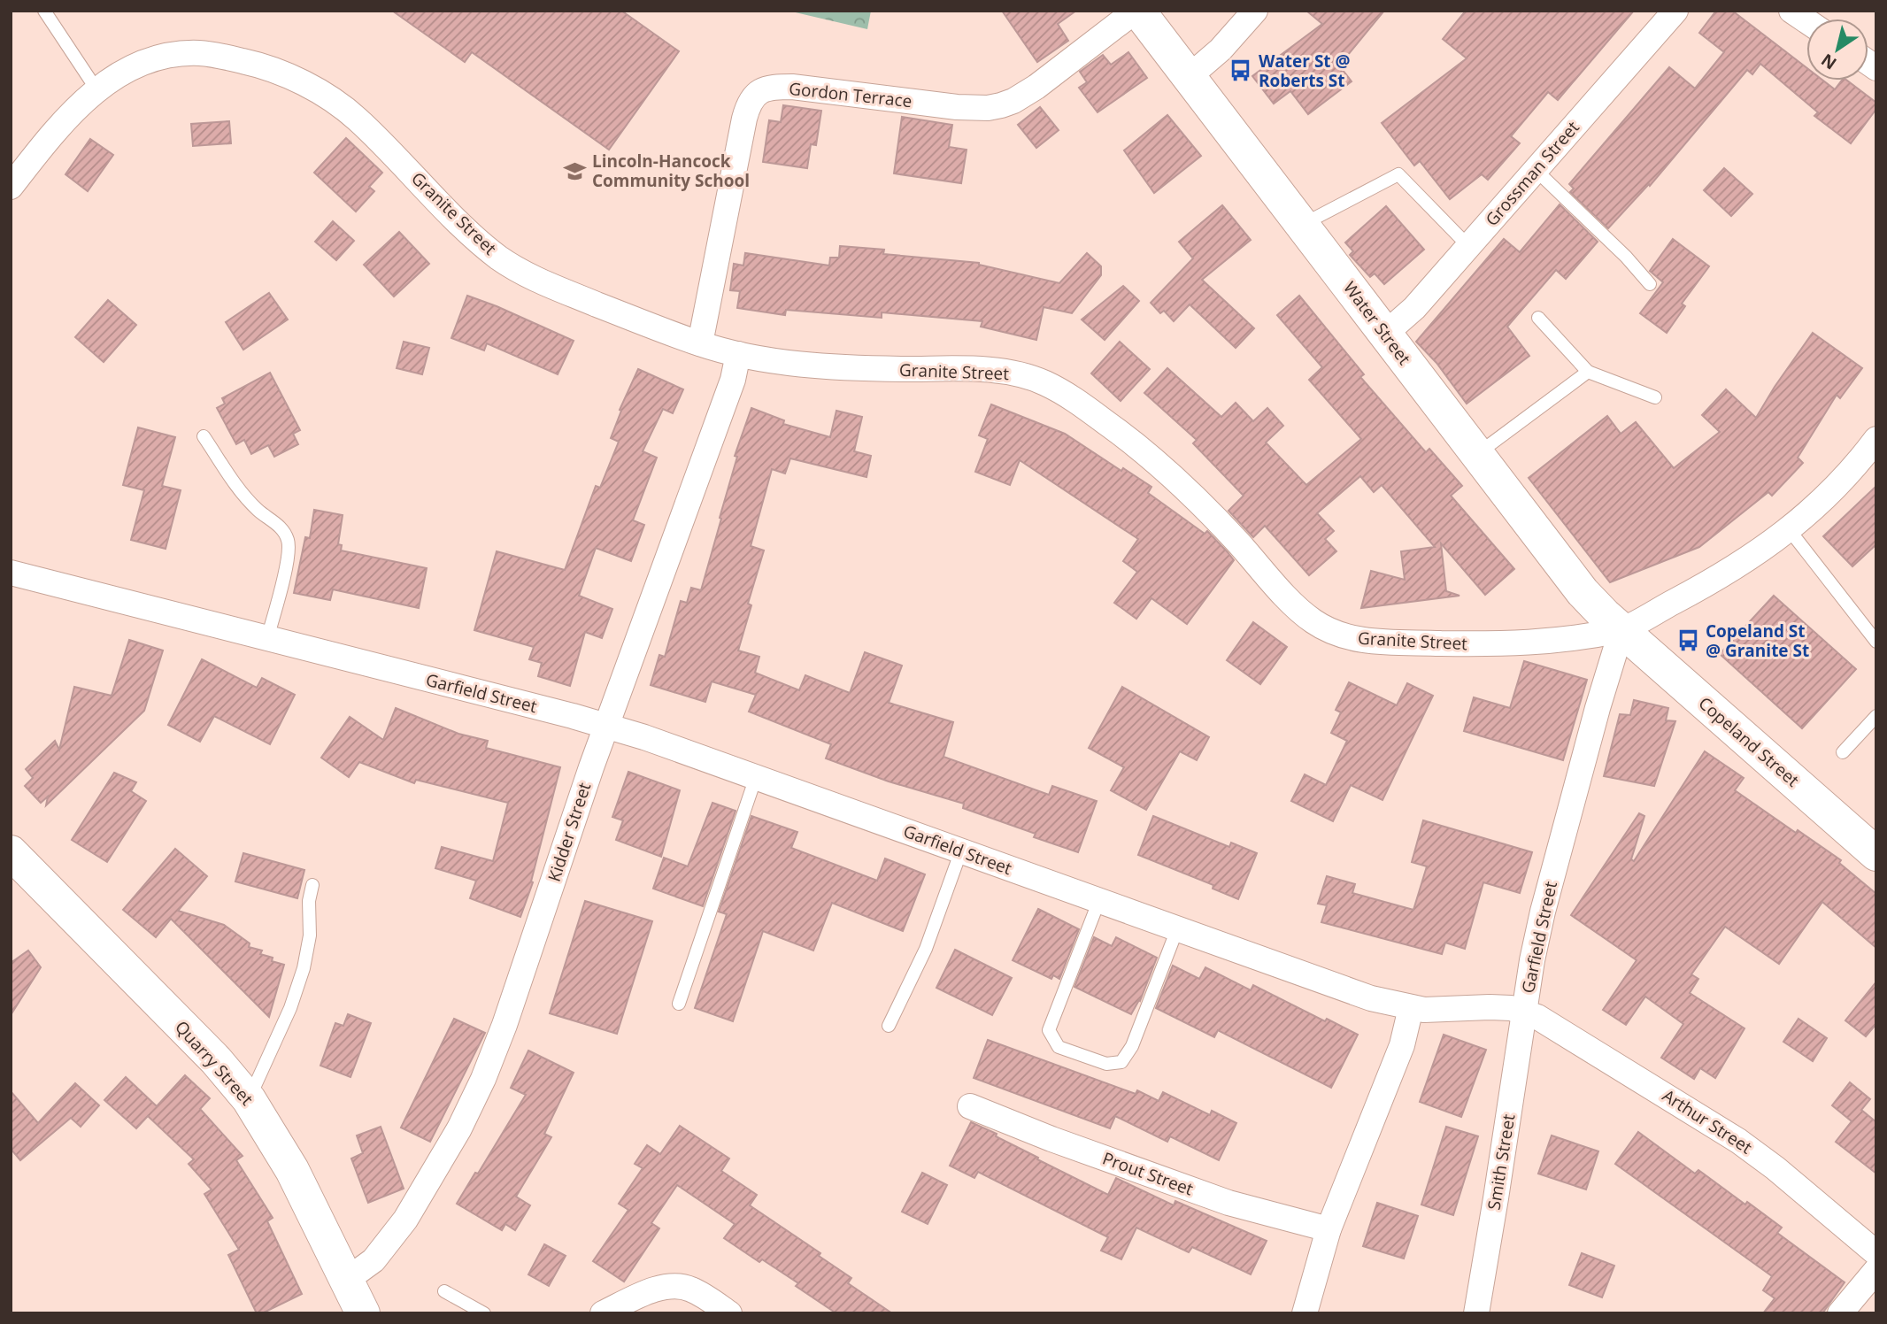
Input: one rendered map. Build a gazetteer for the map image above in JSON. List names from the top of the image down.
{
  "streets": {
    "main road": ["Water Street", "Copeland Street", "Quarry Street"],
    "street": [
      "Gordon Terrace",
      "Grossman Street",
      "Granite Street",
      "Garfield Street",
      "Kidder Street",
      "Arthur Street",
      "Smith Street",
      "Prout Street"
    ]
  },
  "crossings": [
    ["Gordon Terrace", "Granite Street"],
    ["Gordon Terrace", "Water Street"],
    ["Grossman Street", "Water Street"],
    ["Granite Street", "Water Street"],
    ["Granite Street", "Garfield Street"],
    ["Granite Street", "Copeland Street"],
    ["Granite Street", "Kidder Street"],
    ["Water Street", "Garfield Street"],
    ["Water Street", "Copeland Street"],
    ["Garfield Street", "Copeland Street"],
    ["Garfield Street", "Kidder Street"],
    ["Garfield Street", "Arthur Street"],
    ["Garfield Street", "Smith Street"],
    ["Kidder Street", "Quarry Street"],
    ["Arthur Street", "Smith Street"]
  ],
  "places": {
    "bus stop": ["Water St @ Roberts St", "Copeland St @ Granite St"],
    "school or university": ["Lincoln-Hancock Community School"]
  },
  "north": "bottom left"
}
